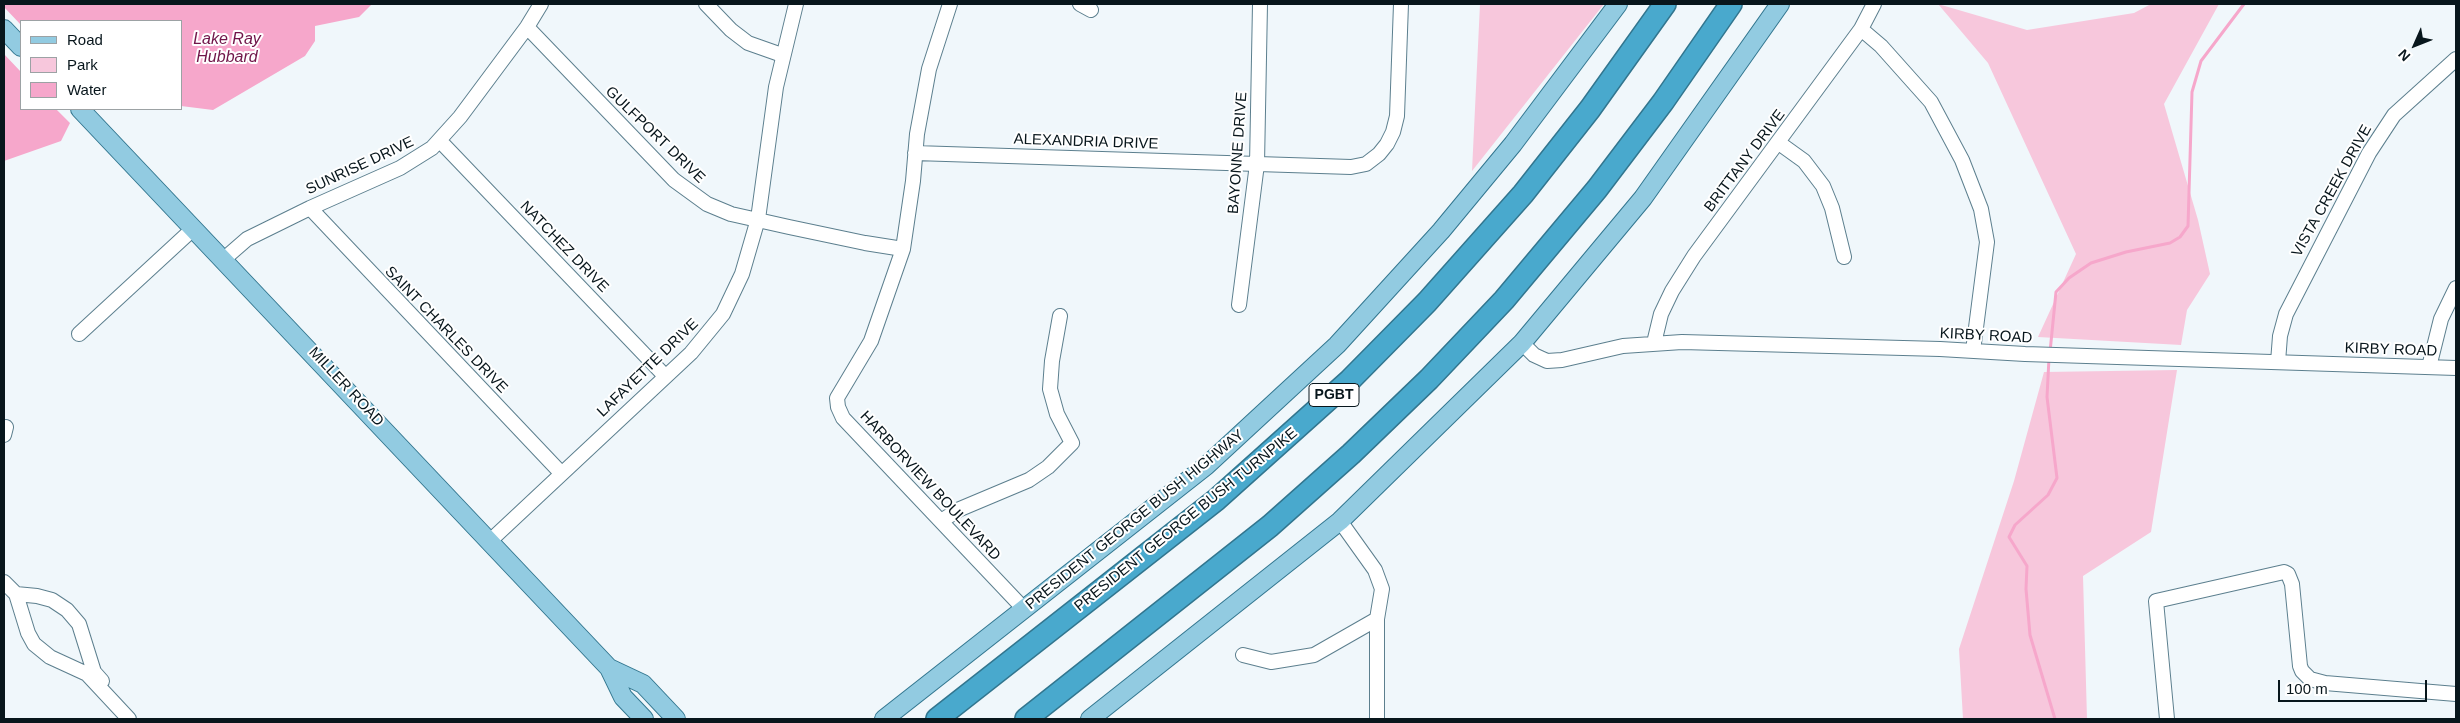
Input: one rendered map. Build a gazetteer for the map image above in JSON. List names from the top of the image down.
{
  "streets": {
    "highway": ["PGBT", "PRESIDENT GEORGE BUSH TURNPIKE"],
    "main road": ["MILLER ROAD", "PRESIDENT GEORGE BUSH HIGHWAY"],
    "street": [
      "GULFPORT DRIVE",
      "ALEXANDRIA DRIVE",
      "BAYONNE DRIVE",
      "BRITTANY DRIVE",
      "SUNRISE DRIVE",
      "VISTA CREEK DRIVE",
      "NATCHEZ DRIVE",
      "SAINT CHARLES DRIVE",
      "KIRBY ROAD",
      "LAFAYETTE DRIVE",
      "HARBORVIEW BOULEVARD"
    ]
  },
  "crossings": [
    ["GULFPORT DRIVE", "SUNRISE DRIVE"],
    ["GULFPORT DRIVE", "LAFAYETTE DRIVE"],
    ["GULFPORT DRIVE", "HARBORVIEW BOULEVARD"],
    ["ALEXANDRIA DRIVE", "BAYONNE DRIVE"],
    ["ALEXANDRIA DRIVE", "HARBORVIEW BOULEVARD"],
    ["BRITTANY DRIVE", "KIRBY ROAD"],
    ["SUNRISE DRIVE", "NATCHEZ DRIVE"],
    ["SUNRISE DRIVE", "SAINT CHARLES DRIVE"],
    ["SUNRISE DRIVE", "MILLER ROAD"],
    ["VISTA CREEK DRIVE", "KIRBY ROAD"],
    ["NATCHEZ DRIVE", "LAFAYETTE DRIVE"],
    ["SAINT CHARLES DRIVE", "LAFAYETTE DRIVE"],
    ["LAFAYETTE DRIVE", "MILLER ROAD"],
    ["HARBORVIEW BOULEVARD", "PRESIDENT GEORGE BUSH HIGHWAY"]
  ],
  "water": ["Lake Ray Hubbard"],
  "legend": ["Road", "Park", "Water"],
  "scale_bar": "100 m",
  "north": "bottom left"
}
